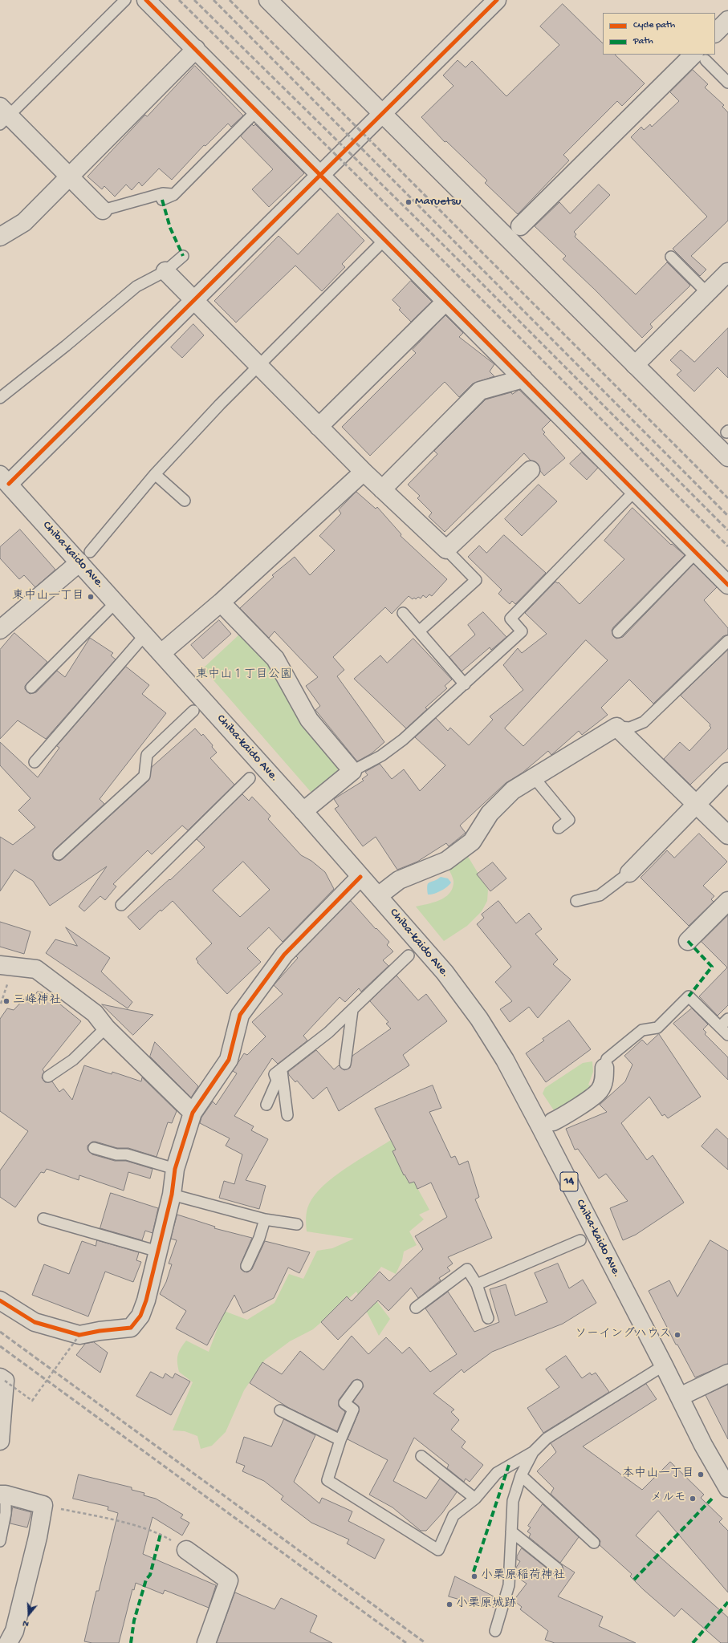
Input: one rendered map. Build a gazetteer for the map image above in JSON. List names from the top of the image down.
{
  "streets": {
    "main road": ["Chiba-kaido Ave.", "14"]
  },
  "parks": ["東中山１丁目公園"],
  "places": [
    "Maruetsu",
    "東中山一丁目",
    "三峰神社",
    "ソーイングハウス",
    "本中山一丁目",
    "メルモ",
    "小栗原稲荷神社",
    "小栗原城跡"
  ],
  "legend": ["Cycle path", "Path"],
  "north": "bottom"
}
